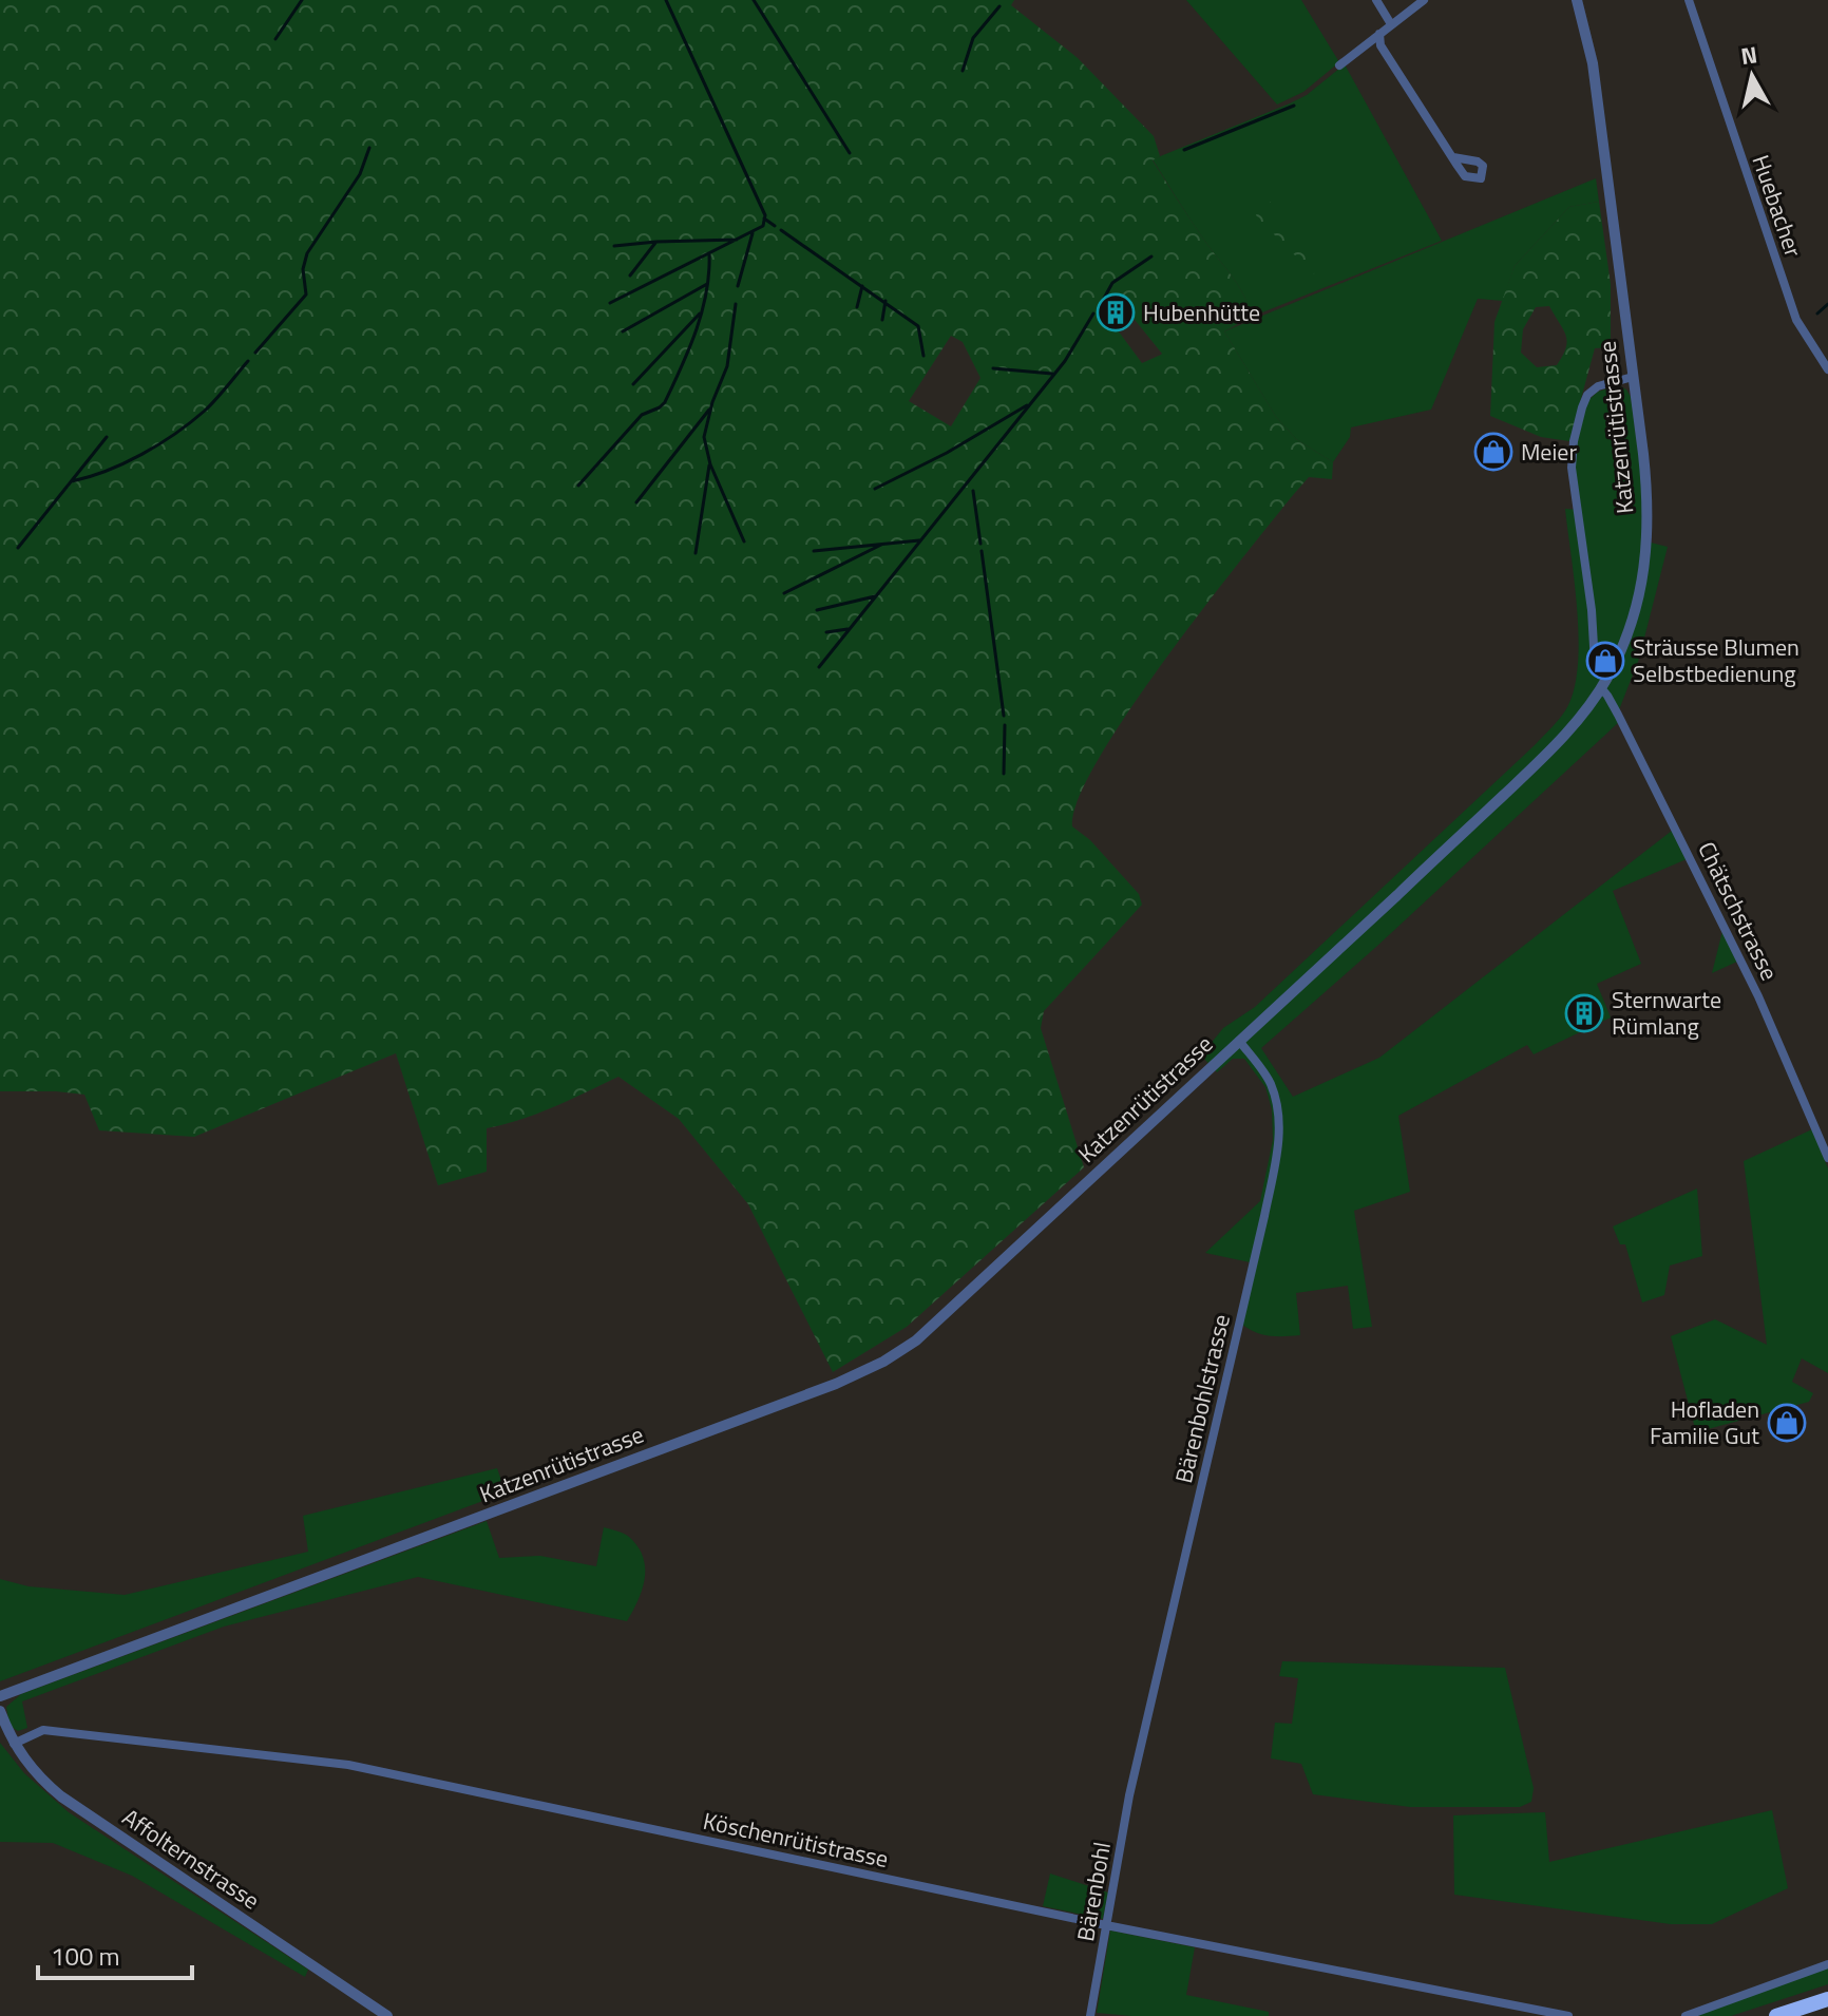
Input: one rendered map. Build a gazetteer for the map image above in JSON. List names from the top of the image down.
{
  "streets": {
    "street": [
      "Huebacher",
      "Katzenrütistrasse",
      "Chätschstrasse",
      "Bärenbohlstrasse",
      "Köschenrütistrasse",
      "Affolternstrasse",
      "Bärenbohl"
    ]
  },
  "crossings": [
    ["Katzenrütistrasse", "Chätschstrasse"],
    ["Katzenrütistrasse", "Bärenbohlstrasse"],
    ["Bärenbohlstrasse", "Bärenbohl"],
    ["Köschenrütistrasse", "Affolternstrasse"],
    ["Köschenrütistrasse", "Bärenbohl"]
  ],
  "places": {
    "building": ["Hubenhütte", "Sternwarte Rümlang"],
    "shop": ["Meier", "Sträusse Blumen Selbstbedienung", "Hofladen Familie Gut"]
  },
  "scale_bar": "100 m",
  "north": "top"
}
